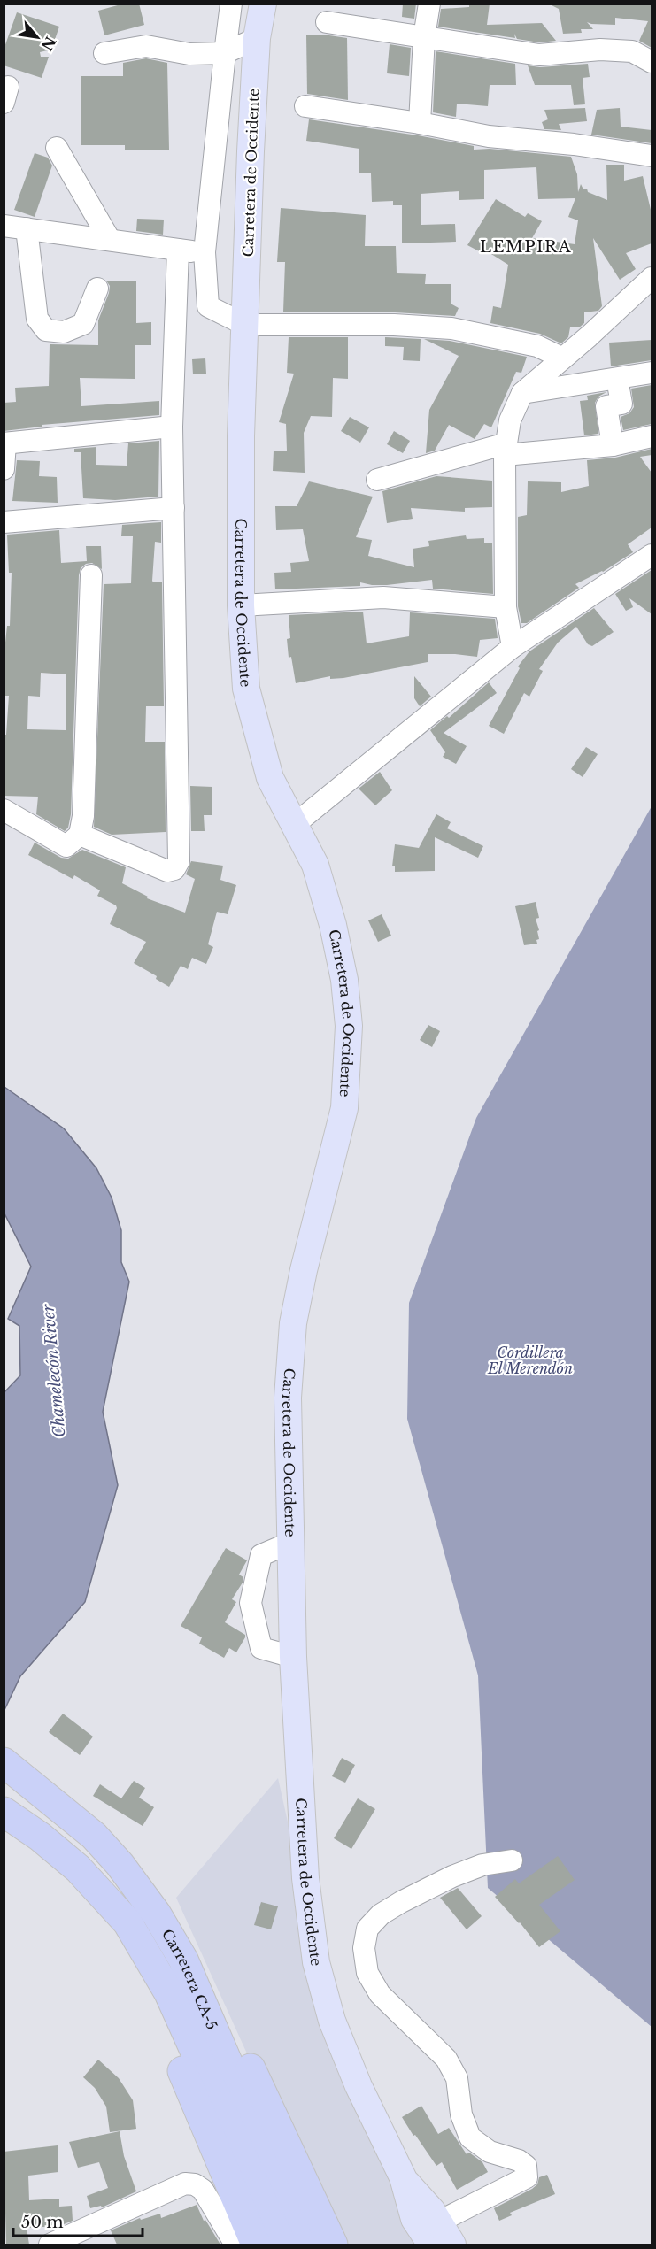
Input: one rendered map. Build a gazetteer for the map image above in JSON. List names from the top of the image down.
{
  "streets": {
    "highway": ["Carretera CA-5"],
    "main road": ["Carretera de Occidente"]
  },
  "districts": ["LEMPIRA"],
  "water": ["Chamelecón River"],
  "parks": ["Cordillera El Merendón"],
  "scale_bar": "50 m",
  "north": "bottom right"
}
